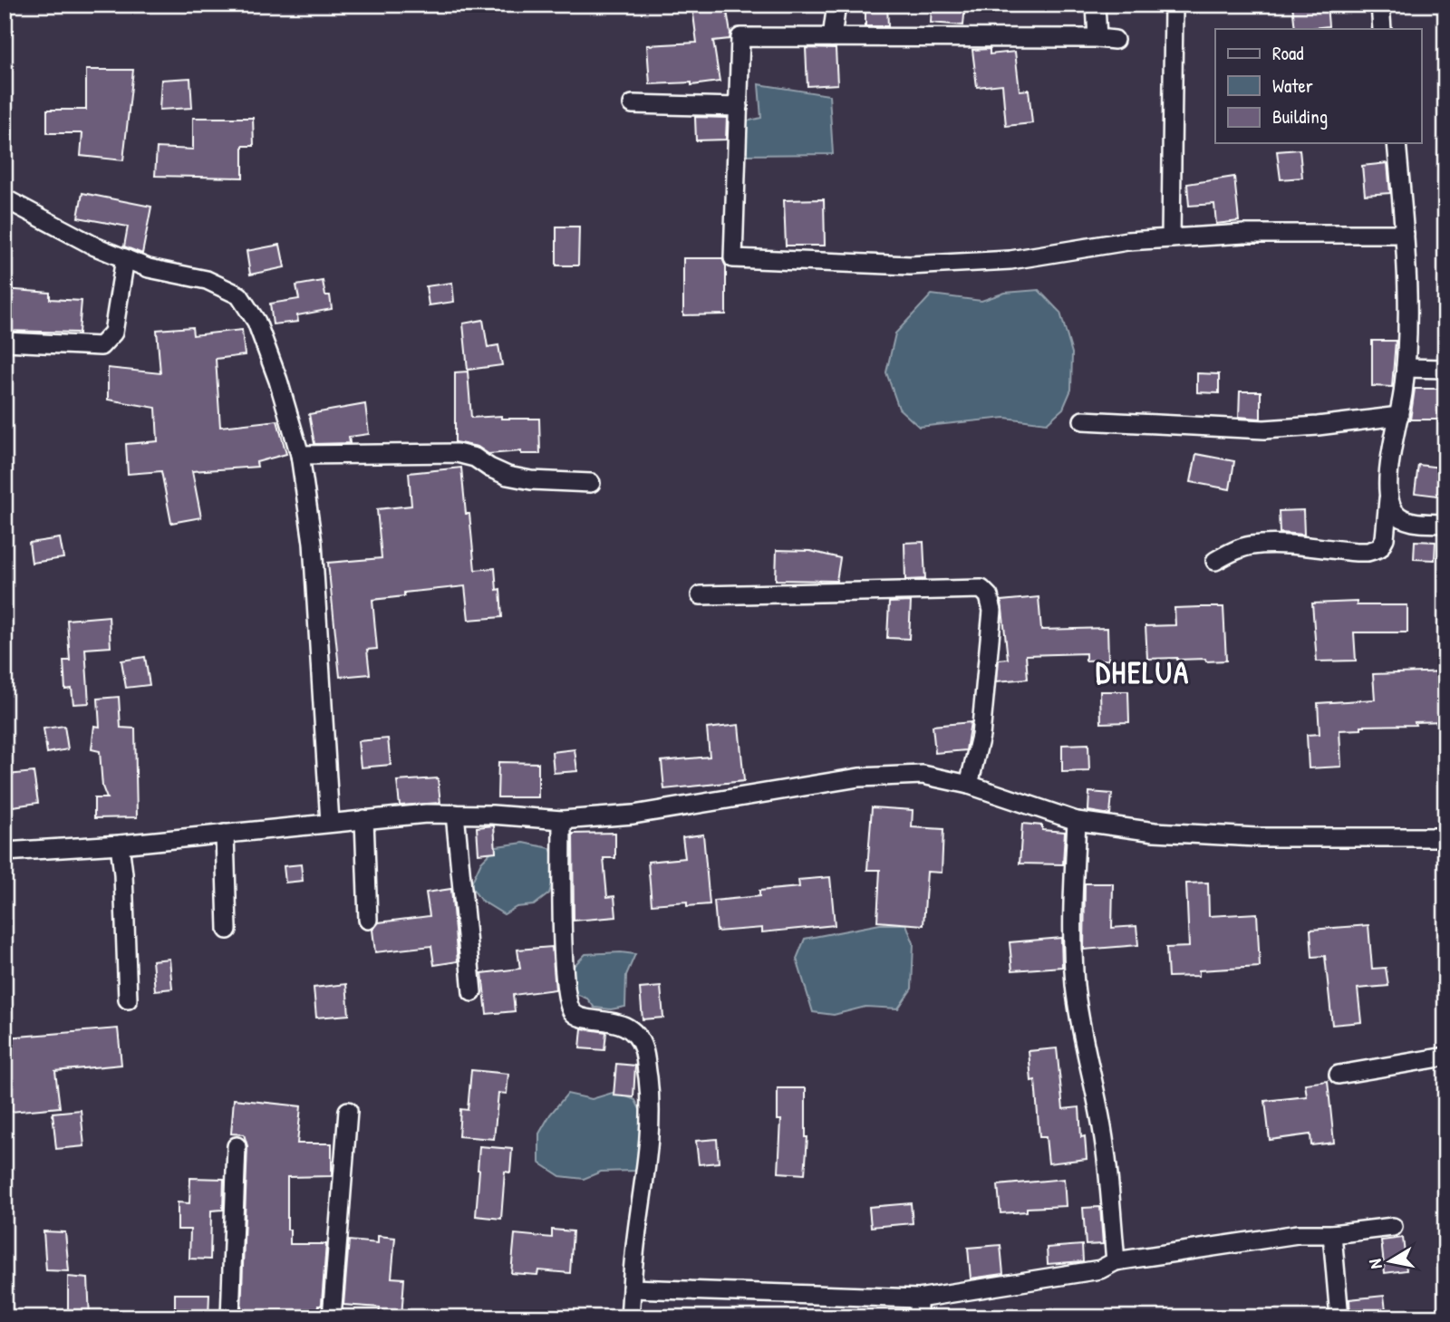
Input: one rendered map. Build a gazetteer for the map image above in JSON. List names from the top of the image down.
{
  "districts": ["DHELUA"],
  "legend": ["Road", "Water", "Building"],
  "north": "left"
}
